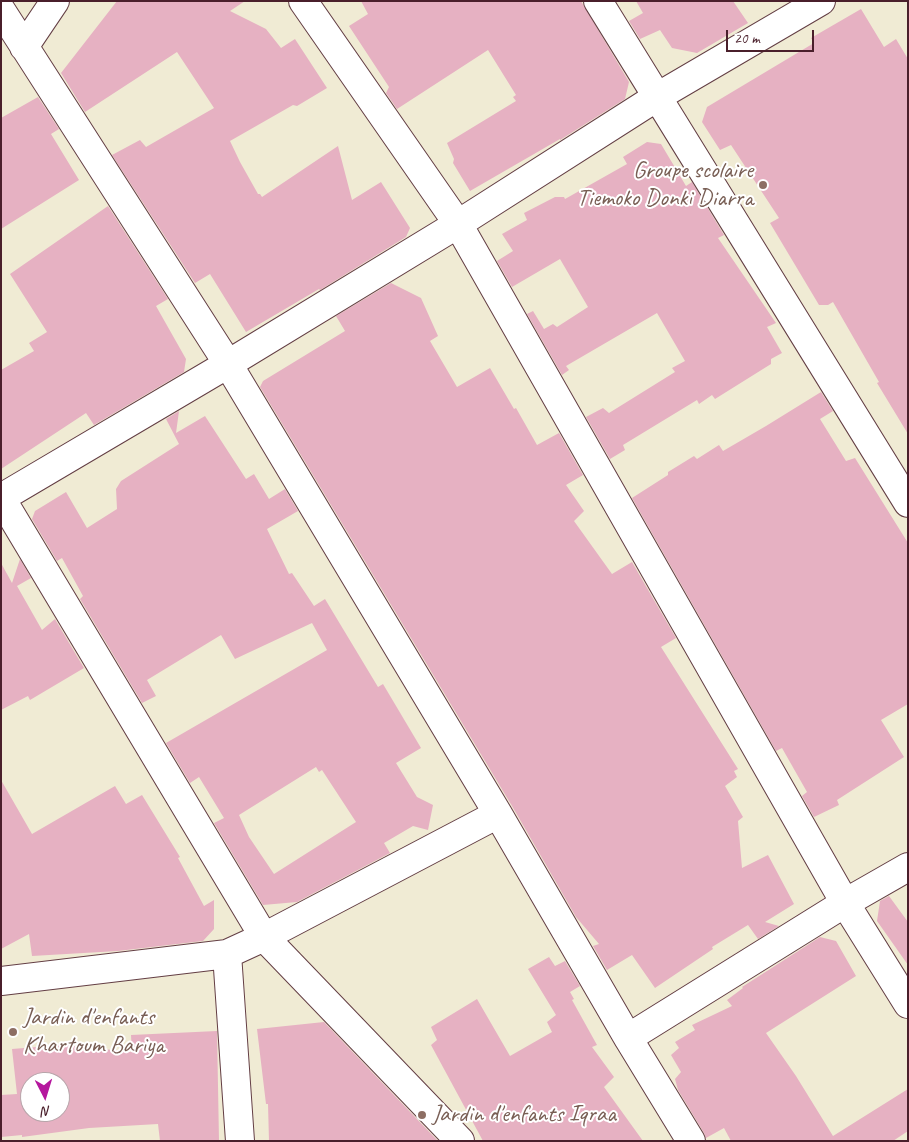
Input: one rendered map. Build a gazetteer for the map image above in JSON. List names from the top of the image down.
{
  "places": ["Groupe scolaire Tiemoko Donki Diarra", "Jardin d'enfants Khartoum Bariya", "Jardin d'enfants Iqraa"],
  "scale_bar": "20 m",
  "north": "bottom"
}
